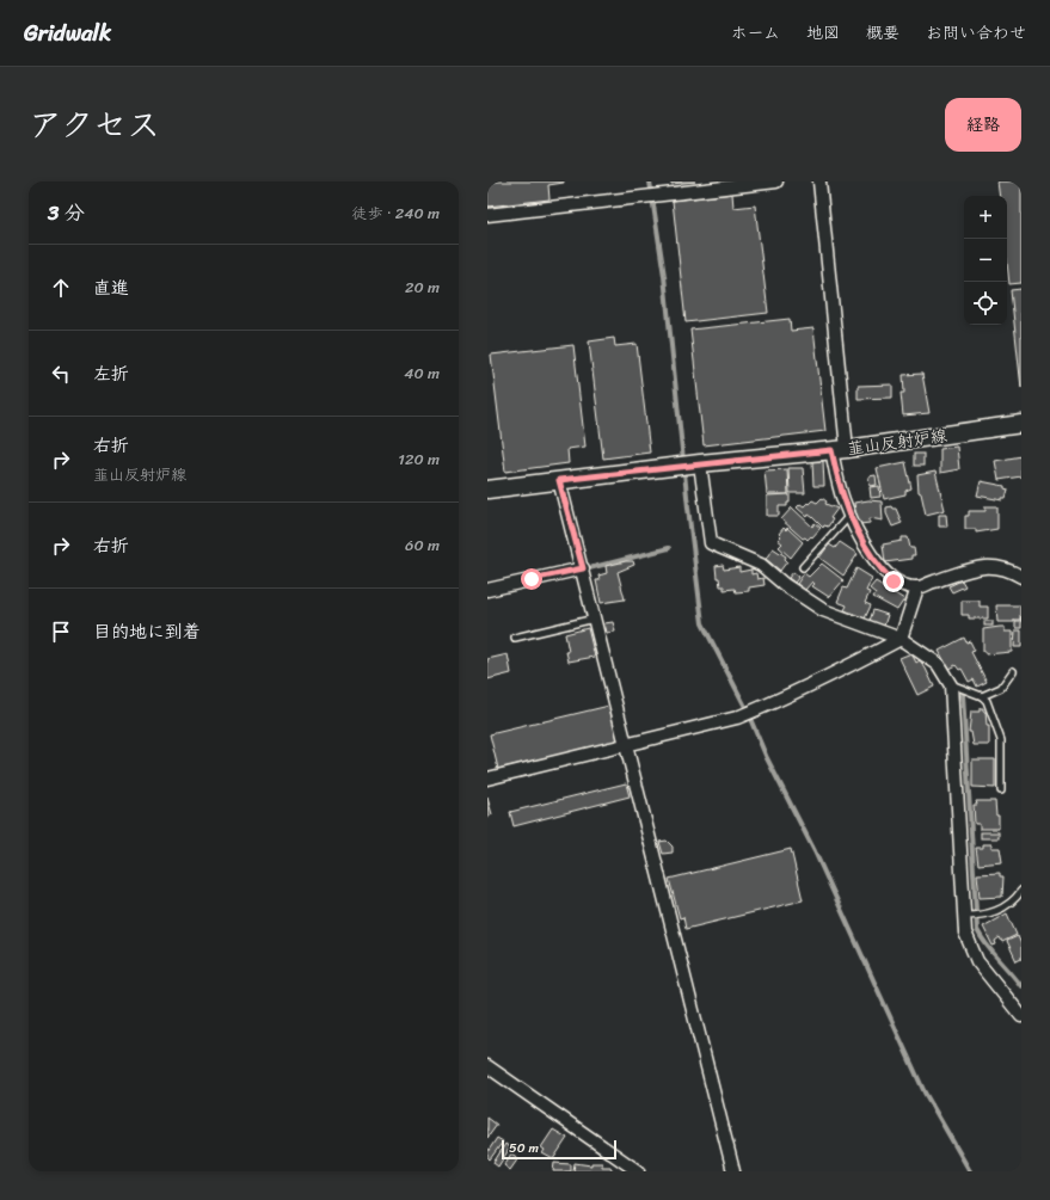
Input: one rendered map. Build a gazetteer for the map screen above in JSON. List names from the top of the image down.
{
  "streets": {
    "main road": ["韮山反射炉線"]
  },
  "scale_bar": "50 m",
  "page": {
    "header": "Gridwalk",
    "nav": [
      "ホーム",
      "地図",
      "概要",
      "お問い合わせ"
    ],
    "title": "アクセス",
    "buttons": "経路",
    "heading": ["3 分", "徒歩 · 240 m"],
    "map_buttons": ["+", "−"],
    "list": [
      ["直進", "20 m"],
      ["左折", "40 m"],
      ["右折", "韮山反射炉線", "120 m"],
      ["右折", "60 m"],
      "目的地に到着"
    ],
    "scale": "50 m"
  }
}
